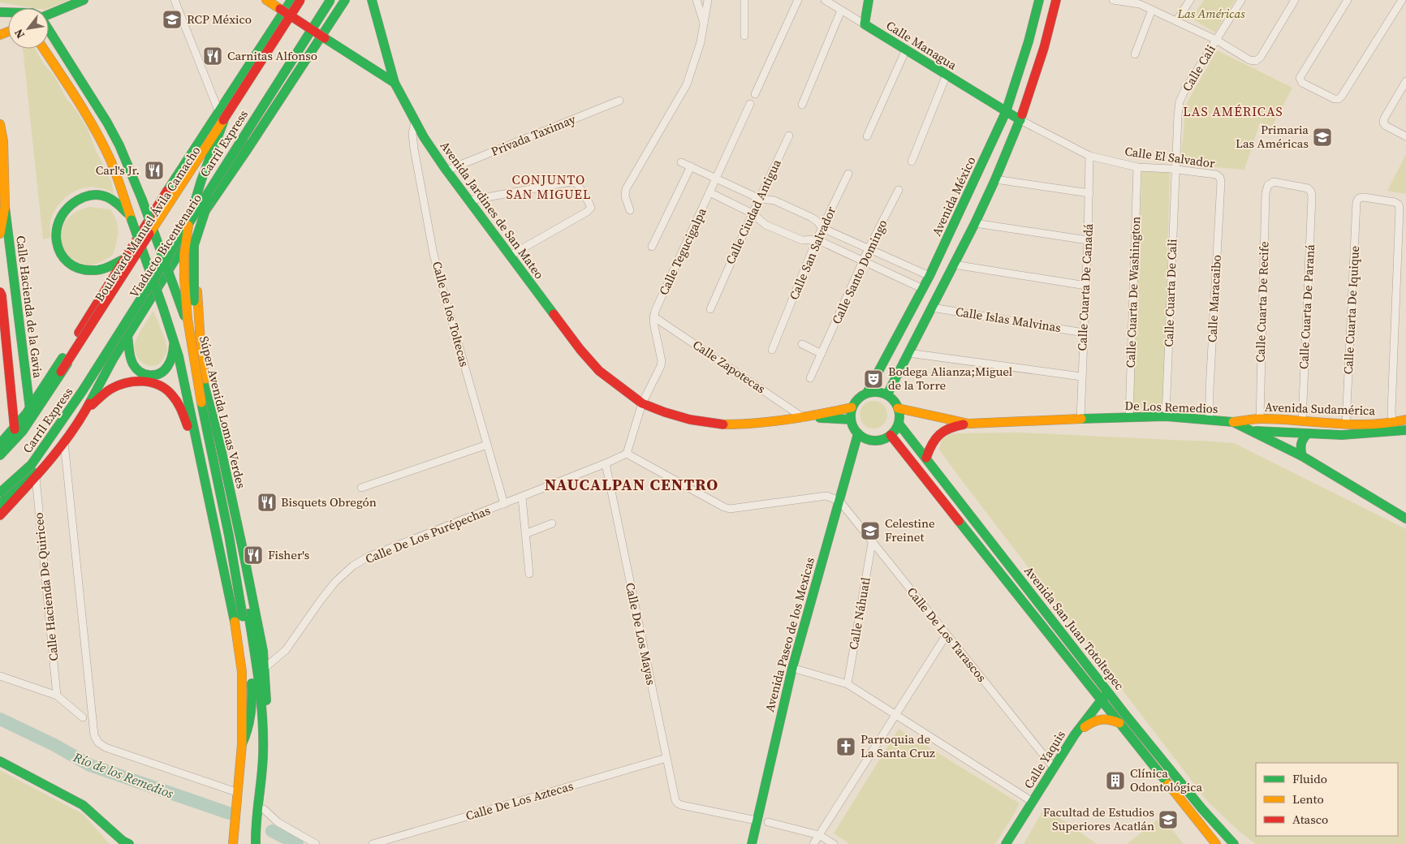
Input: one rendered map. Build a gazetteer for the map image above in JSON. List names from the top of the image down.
{
  "streets": {
    "main road": [
      "Calle Managua",
      "Carril Express",
      "Calle El Salvador",
      "Avenida México",
      "Avenida Jardines de San Mateo",
      "Boulevard Manuel Ávila Camacho",
      "Viaducto Bicentenario",
      "Calle Hacienda de la Gavia",
      "De Los Remedios",
      "Avenida Sudamérica",
      "Súper Avenida Lomas Verdes",
      "Avenida San Juan Totoltepec",
      "Avenida Paseo de los Mexicas",
      "Calle Yaquis"
    ],
    "street": [
      "Calle Cali",
      "Privada Taximay",
      "Calle Ciudad Antigua",
      "Calle Tegucigalpa",
      "Calle San Salvador",
      "Calle Santo Domingo",
      "Calle Cuarta De Canadá",
      "Calle Cuarta De Washington",
      "Calle Cuarta De Cali",
      "Calle Maracaibo",
      "Calle Cuarta De Recife",
      "Calle Cuarta De Paraná",
      "Calle Cuarta De Iquique",
      "Calle de los Toltecas",
      "Calle Islas Malvinas",
      "Calle Zapotecas",
      "Calle De Los Purépechas",
      "Calle Hacienda De Quiriceo",
      "Calle Náhuatl",
      "Calle De Los Mayas",
      "Calle De Los Tarascos",
      "Calle De Los Aztecas"
    ]
  },
  "crossings": [
    ["Calle Managua", "Calle El Salvador"],
    ["Calle Managua", "Avenida México"],
    ["Calle Cali", "Calle El Salvador"],
    ["Calle Cali", "Calle Cuarta De Cali"],
    ["Privada Taximay", "Avenida Jardines de San Mateo"],
    ["Carril Express", "Viaducto Bicentenario"],
    ["Calle El Salvador", "Avenida México"],
    ["Calle El Salvador", "Calle Cuarta De Canadá"],
    ["Calle El Salvador", "Calle Cuarta De Washington"],
    ["Calle El Salvador", "Calle Cuarta De Cali"],
    ["Calle El Salvador", "Calle Maracaibo"],
    ["Avenida México", "De Los Remedios"],
    ["Avenida México", "Avenida San Juan Totoltepec"],
    ["Avenida México", "Avenida Paseo de los Mexicas"],
    ["Avenida Jardines de San Mateo", "Calle de los Toltecas"],
    ["Avenida Jardines de San Mateo", "Calle Zapotecas"],
    ["Boulevard Manuel Ávila Camacho", "Calle Hacienda de la Gavia"],
    ["Calle Tegucigalpa", "Calle Zapotecas"],
    ["Calle Cuarta De Canadá", "Calle Islas Malvinas"],
    ["Calle Cuarta De Canadá", "De Los Remedios"],
    ["Calle Cuarta De Washington", "De Los Remedios"],
    ["Calle Cuarta De Cali", "De Los Remedios"],
    ["Calle Maracaibo", "De Los Remedios"],
    ["Calle Cuarta De Recife", "Calle Cuarta De Paraná"],
    ["Calle Cuarta De Recife", "Avenida Sudamérica"],
    ["Calle Cuarta De Paraná", "Avenida Sudamérica"],
    ["Calle Cuarta De Iquique", "Avenida Sudamérica"],
    ["Calle de los Toltecas", "Calle De Los Purépechas"],
    ["De Los Remedios", "Avenida Sudamérica"],
    ["De Los Remedios", "Avenida San Juan Totoltepec"],
    ["De Los Remedios", "Avenida Paseo de los Mexicas"],
    ["Súper Avenida Lomas Verdes", "Calle De Los Purépechas"],
    ["Calle De Los Purépechas", "Calle De Los Mayas"],
    ["Calle Náhuatl", "Calle De Los Tarascos"],
    ["Avenida San Juan Totoltepec", "Avenida Paseo de los Mexicas"],
    ["Avenida San Juan Totoltepec", "Calle Yaquis"],
    ["Calle De Los Mayas", "Avenida Paseo de los Mexicas"],
    ["Calle De Los Mayas", "Calle De Los Aztecas"],
    ["Avenida Paseo de los Mexicas", "Calle De Los Tarascos"],
    ["Calle De Los Tarascos", "Calle Yaquis"]
  ],
  "districts": ["LAS AMÉRICAS", "CONJUNTO SAN MIGUEL", "NAUCALPAN CENTRO"],
  "water": ["Río de los Remedios"],
  "parks": ["Las Américas"],
  "places": {
    "school or university": [
      "RCP México",
      "Primaria Las Américas",
      "Celestine Freinet",
      "Facultad de Estudios Superiores Acatlán"
    ],
    "restaurant": [
      "Carnitas Alfonso",
      "Carl's Jr.",
      "Bisquets Obregón",
      "Fisher's"
    ],
    "theatre": ["Bodega Alianza;Miguel de la Torre"],
    "church": ["Parroquia de La Santa Cruz"],
    "building": ["Clínica Odontológica"]
  },
  "legend": ["Fluido", "Lento", "Atasco"],
  "north": "bottom left"
}
